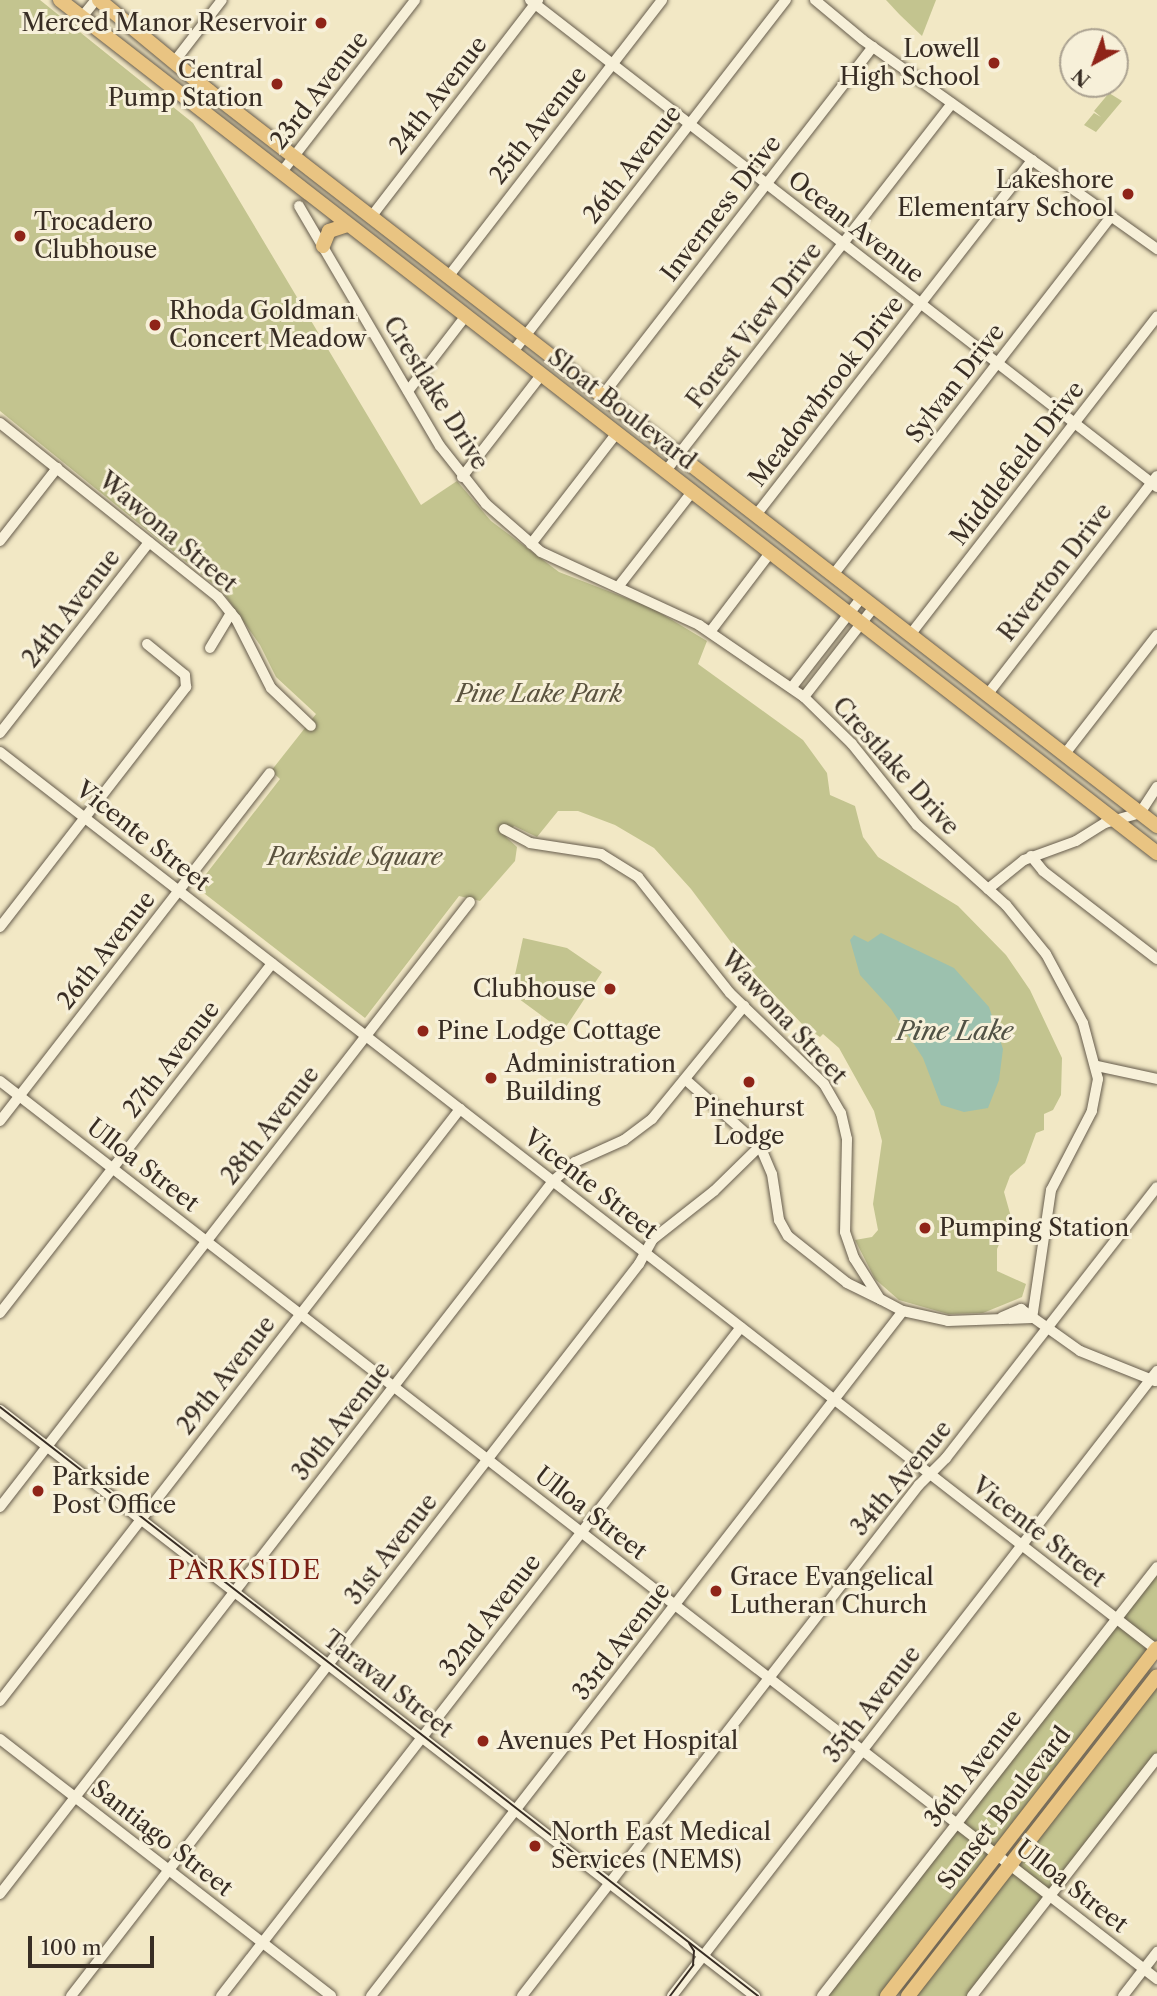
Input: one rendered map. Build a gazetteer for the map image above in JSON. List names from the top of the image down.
{
  "streets": {
    "main road": ["Sloat Boulevard", "Sunset Boulevard"],
    "street": [
      "23rd Avenue",
      "24th Avenue",
      "25th Avenue",
      "26th Avenue",
      "Inverness Drive",
      "Ocean Avenue",
      "Forest View Drive",
      "Sylvan Drive",
      "Meadowbrook Drive",
      "Crestlake Drive",
      "Middlefield Drive",
      "Wawona Street",
      "Riverton Drive",
      "Vicente Street",
      "27th Avenue",
      "28th Avenue",
      "Ulloa Street",
      "29th Avenue",
      "30th Avenue",
      "34th Avenue",
      "31st Avenue",
      "32nd Avenue",
      "33rd Avenue",
      "Taraval Street",
      "35th Avenue",
      "36th Avenue",
      "Santiago Street"
    ]
  },
  "crossings": [
    ["23rd Avenue", "Sloat Boulevard"],
    ["24th Avenue", "Ocean Avenue"],
    ["24th Avenue", "Sloat Boulevard"],
    ["24th Avenue", "Wawona Street"],
    ["25th Avenue", "Ocean Avenue"],
    ["25th Avenue", "Sloat Boulevard"],
    ["26th Avenue", "Ocean Avenue"],
    ["26th Avenue", "Sloat Boulevard"],
    ["26th Avenue", "Vicente Street"],
    ["26th Avenue", "Ulloa Street"],
    ["Inverness Drive", "Ocean Avenue"],
    ["Inverness Drive", "Sloat Boulevard"],
    ["Ocean Avenue", "Forest View Drive"],
    ["Ocean Avenue", "Sylvan Drive"],
    ["Ocean Avenue", "Meadowbrook Drive"],
    ["Ocean Avenue", "Middlefield Drive"],
    ["Ocean Avenue", "Riverton Drive"],
    ["Forest View Drive", "Sloat Boulevard"],
    ["Sylvan Drive", "Sloat Boulevard"],
    ["Meadowbrook Drive", "Sloat Boulevard"],
    ["Sloat Boulevard", "Middlefield Drive"],
    ["Sloat Boulevard", "Riverton Drive"],
    ["Wawona Street", "30th Avenue"],
    ["Vicente Street", "27th Avenue"],
    ["Vicente Street", "28th Avenue"],
    ["Vicente Street", "29th Avenue"],
    ["Vicente Street", "30th Avenue"],
    ["Vicente Street", "34th Avenue"],
    ["Vicente Street", "31st Avenue"],
    ["Vicente Street", "32nd Avenue"],
    ["Vicente Street", "33rd Avenue"],
    ["Vicente Street", "35th Avenue"],
    ["Vicente Street", "36th Avenue"],
    ["Vicente Street", "Sunset Boulevard"],
    ["27th Avenue", "Ulloa Street"],
    ["28th Avenue", "Ulloa Street"],
    ["28th Avenue", "Taraval Street"],
    ["Ulloa Street", "29th Avenue"],
    ["Ulloa Street", "30th Avenue"],
    ["Ulloa Street", "34th Avenue"],
    ["Ulloa Street", "31st Avenue"],
    ["Ulloa Street", "32nd Avenue"],
    ["Ulloa Street", "33rd Avenue"],
    ["Ulloa Street", "35th Avenue"],
    ["Ulloa Street", "36th Avenue"],
    ["Ulloa Street", "Sunset Boulevard"],
    ["29th Avenue", "Taraval Street"],
    ["30th Avenue", "Taraval Street"],
    ["30th Avenue", "Santiago Street"],
    ["34th Avenue", "Taraval Street"],
    ["31st Avenue", "Taraval Street"],
    ["31st Avenue", "Santiago Street"],
    ["32nd Avenue", "Taraval Street"],
    ["32nd Avenue", "Santiago Street"],
    ["33rd Avenue", "Taraval Street"],
    ["Taraval Street", "35th Avenue"]
  ],
  "districts": ["PARKSIDE"],
  "water": ["Pine Lake"],
  "parks": ["Pine Lake Park", "Parkside Square"],
  "places": [
    "Merced Manor Reservoir",
    "Lowell High School",
    "Central Pump Station",
    "Lakeshore Elementary School",
    "Trocadero Clubhouse",
    "Rhoda Goldman Concert Meadow",
    "Clubhouse",
    "Pine Lodge Cottage",
    "Administration Building",
    "Pinehurst Lodge",
    "Pumping Station",
    "Parkside Post Office",
    "Grace Evangelical Lutheran Church",
    "Avenues Pet Hospital",
    "North East Medical Services (NEMS)"
  ],
  "scale_bar": "100 m",
  "north": "bottom left"
}
